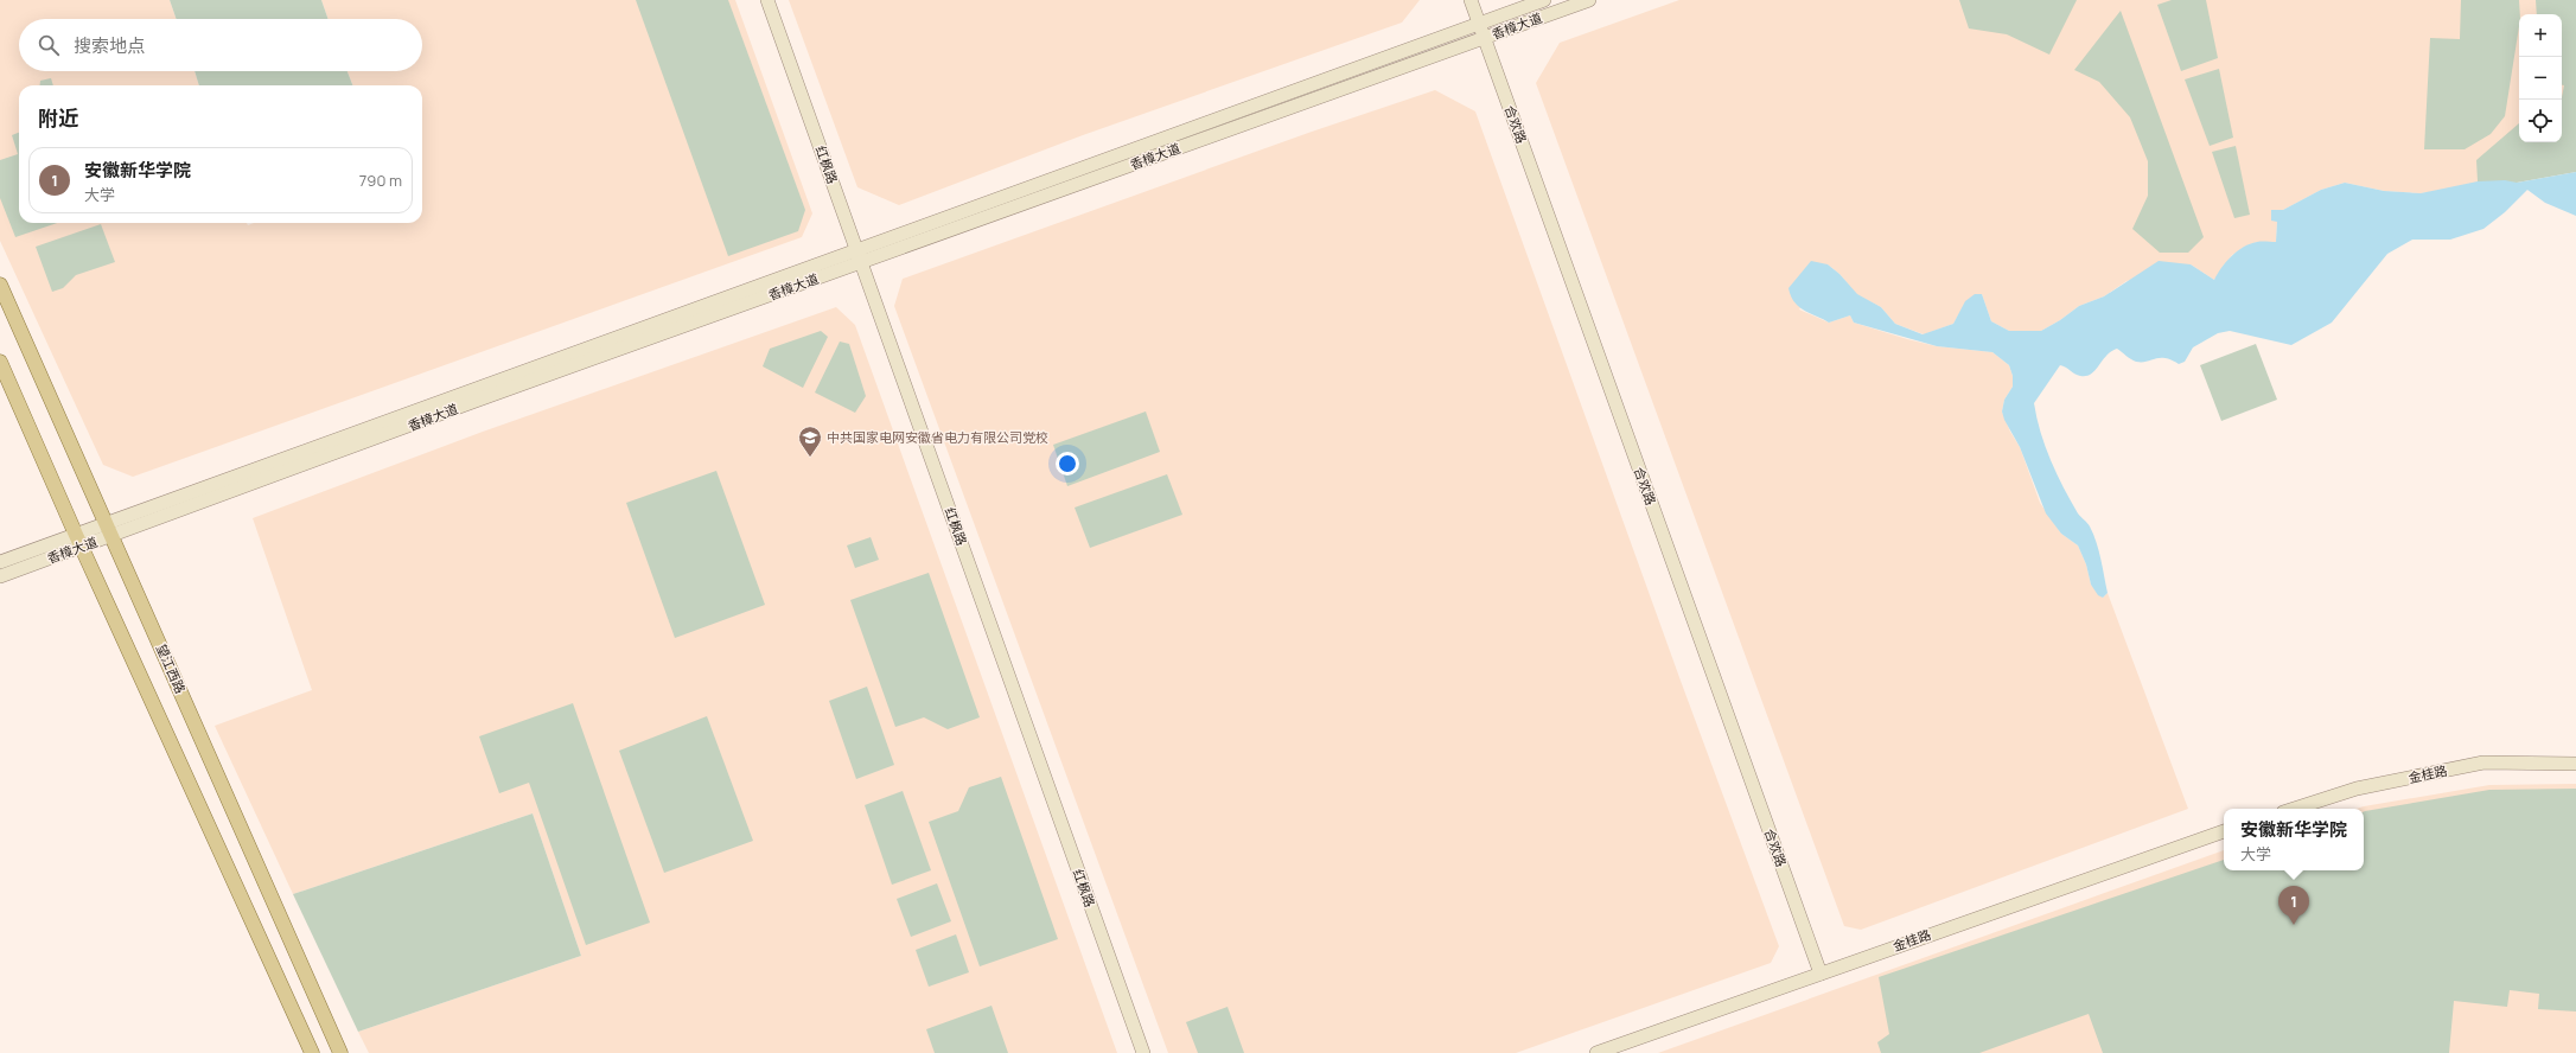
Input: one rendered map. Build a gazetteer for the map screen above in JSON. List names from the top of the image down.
{
  "streets": {
    "main road": ["望江西路"],
    "street": [
      "香樟大道",
      "合欢路",
      "红枫路",
      "金桂路"
    ]
  },
  "crossings": [
    ["香樟大道", "合欢路"],
    ["香樟大道", "红枫路"],
    ["香樟大道", "望江西路"],
    ["合欢路", "金桂路"]
  ],
  "places": {
    "school or university": ["中共国家电网安徽省电力有限公司党校"]
  },
  "page": {
    "map_buttons": ["+", "−"],
    "search": "搜索地点",
    "heading": "附近",
    "list": [
      {
        "mark": "1",
        "name": "安徽新华学院",
        "note": "大学",
        "value": "790 m"
      }
    ],
    "popup": ["安徽新华学院", "大学"],
    "pins": "1"
  }
}
